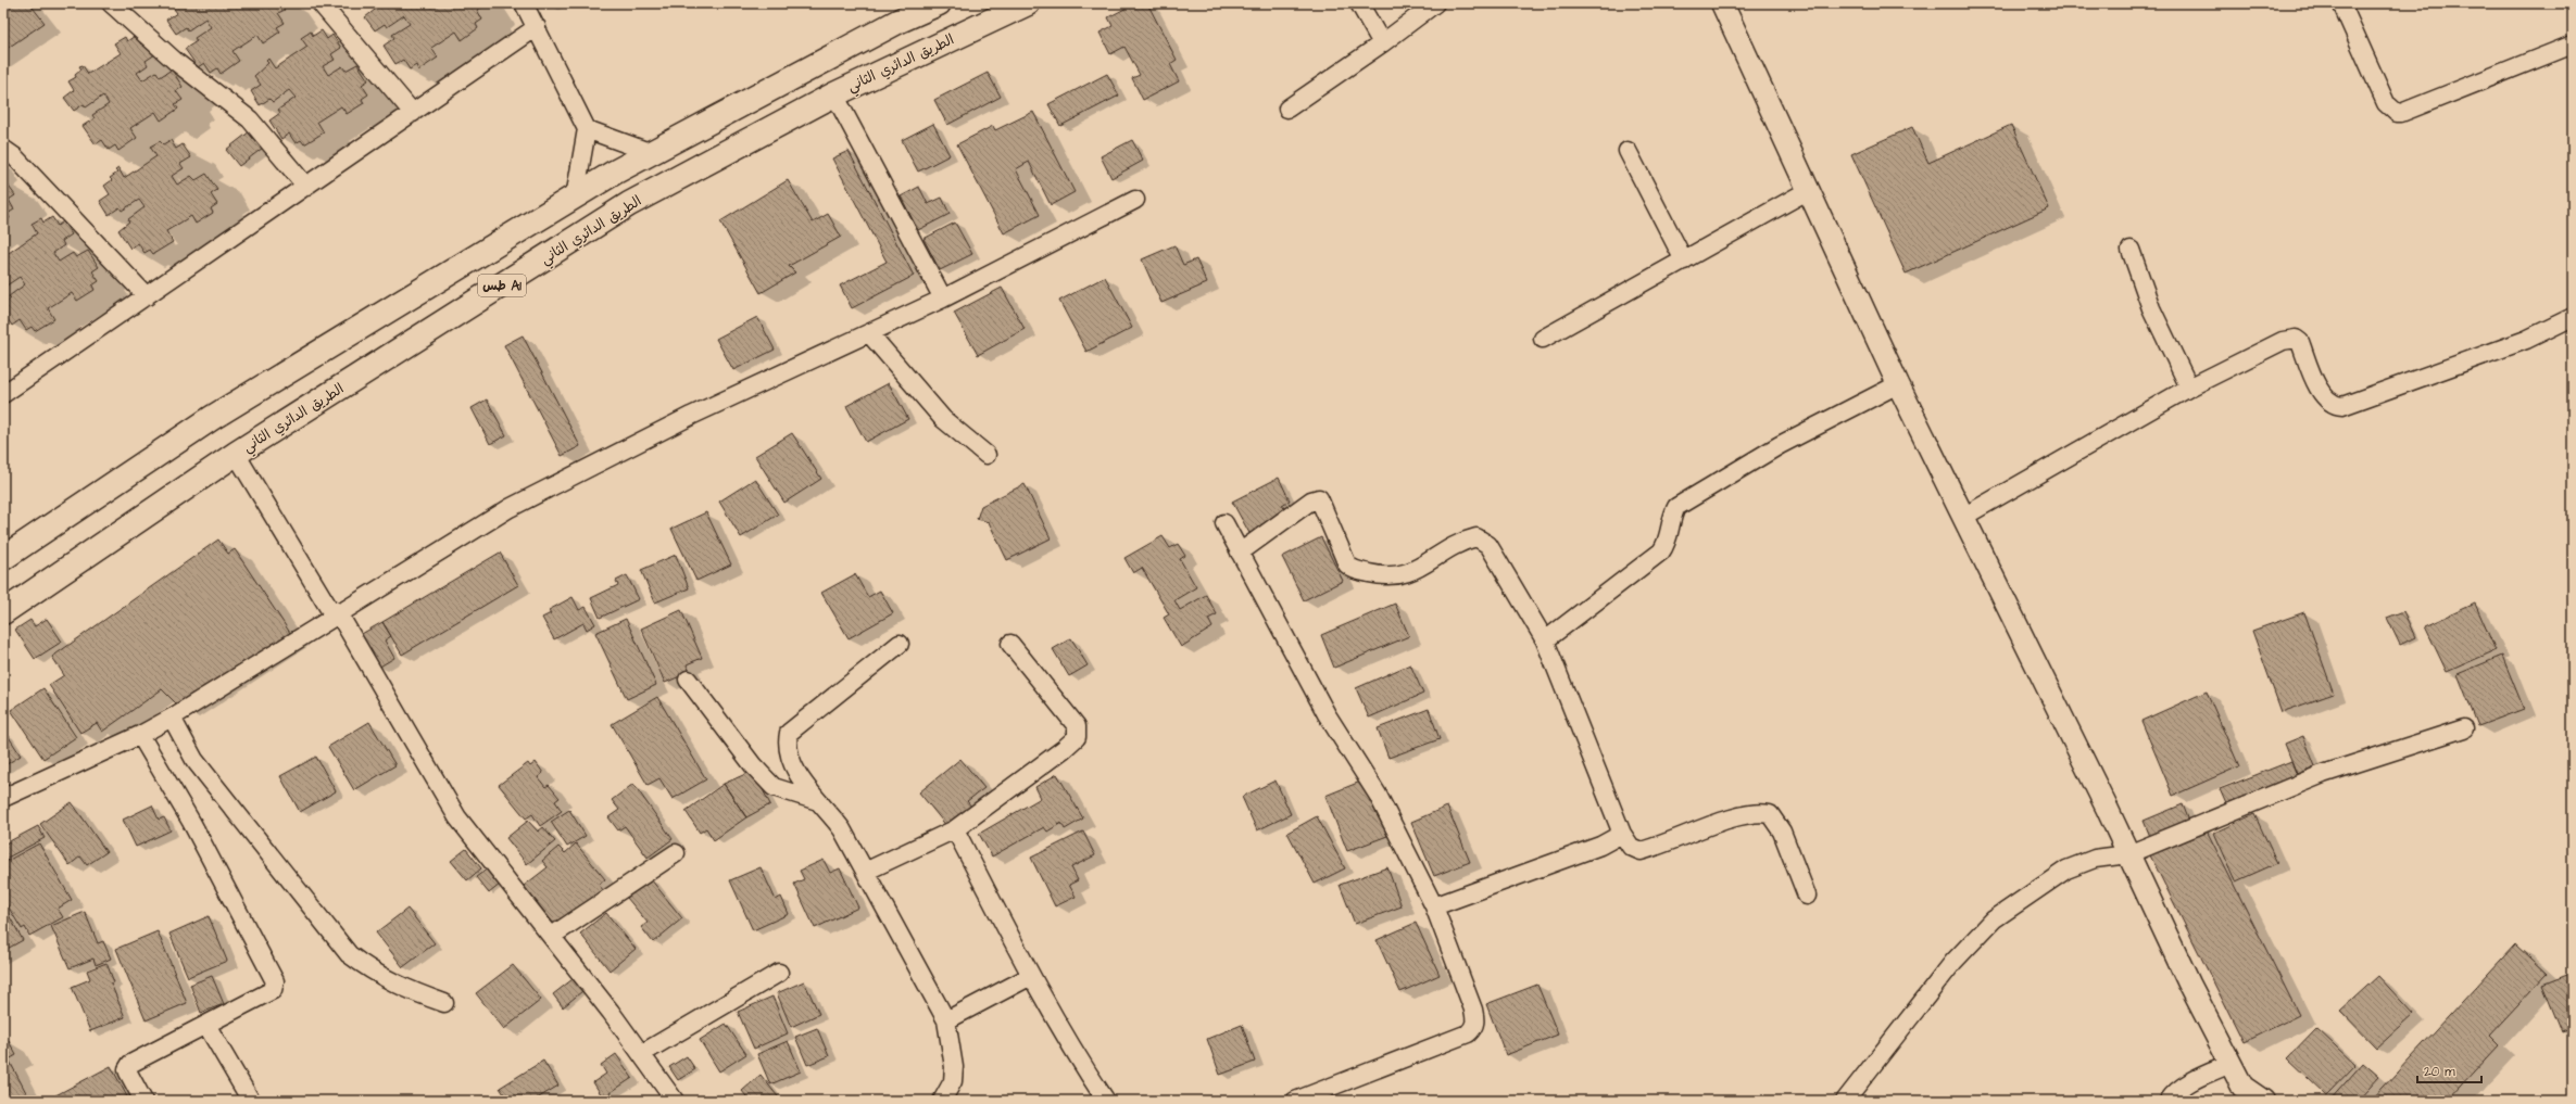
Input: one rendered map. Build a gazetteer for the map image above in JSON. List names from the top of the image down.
{
  "streets": {
    "highway": ["الطريق الدائري الثاني", "طس A1"]
  },
  "scale_bar": "20 m"
}
